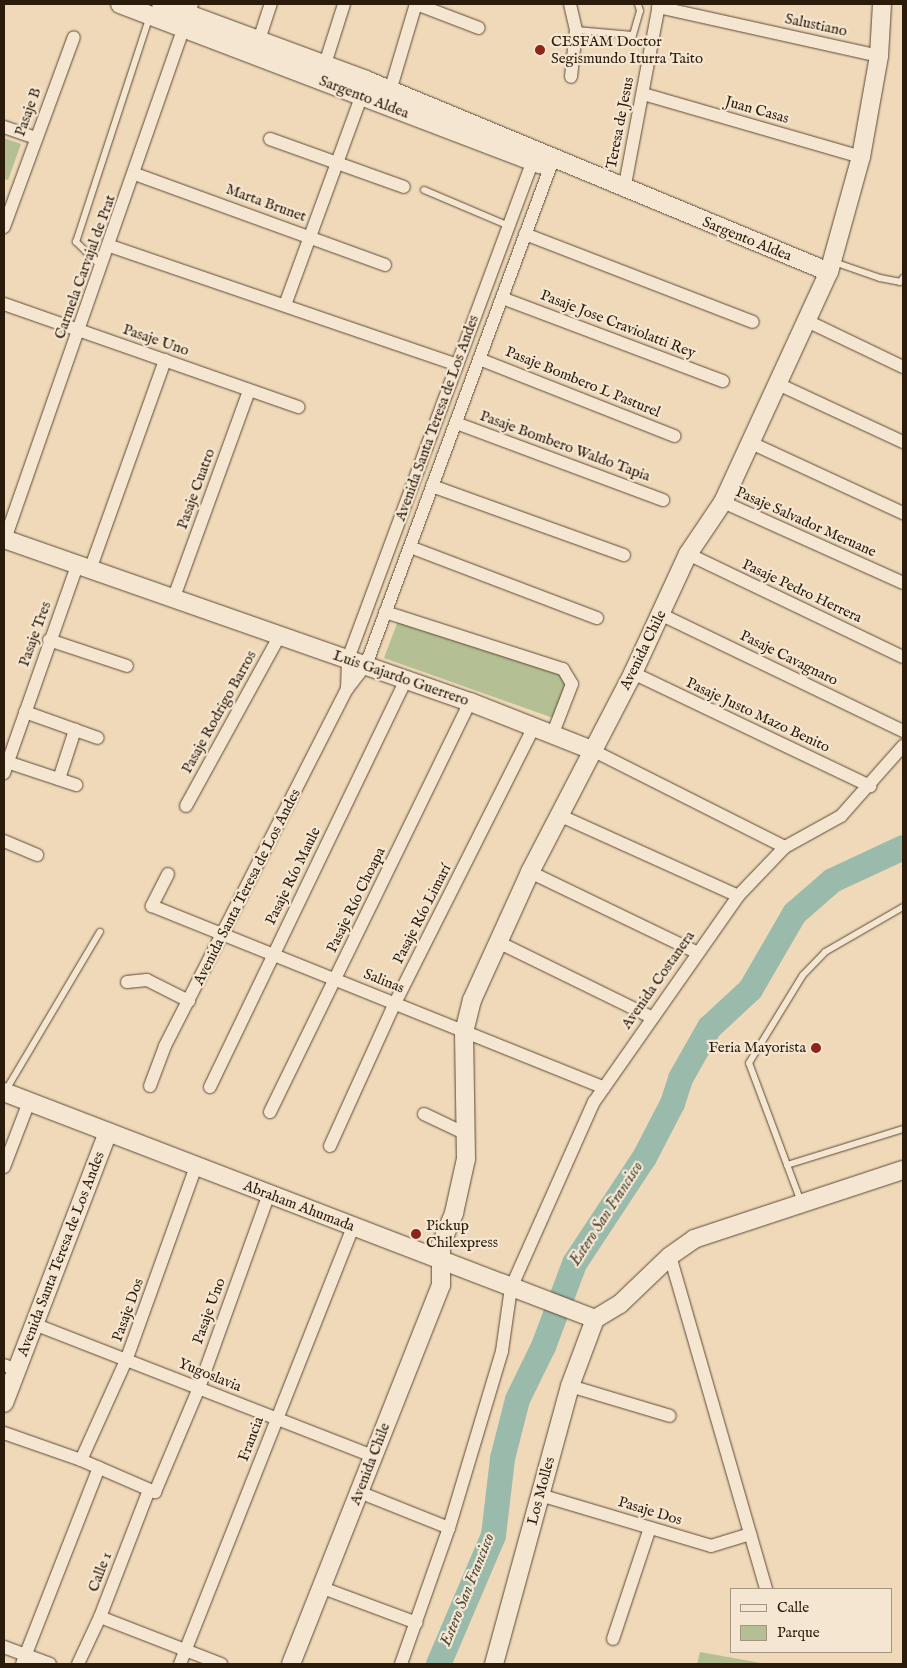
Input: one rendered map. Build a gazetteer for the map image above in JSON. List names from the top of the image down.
{
  "streets": {
    "street": [
      "Salustiano",
      "Sargento Aldea",
      "Juan Casas",
      "Pasaje B",
      "Teresa de Jesus",
      "Marta Brunet",
      "Carmela Carvajal de Prat",
      "Pasaje Jose Craviolatti Rey",
      "Pasaje Uno",
      "Pasaje Bombero L Pasturel",
      "Avenida Santa Teresa de Los Andes",
      "Pasaje Bombero Waldo Tapia",
      "Pasaje Cuatro",
      "Pasaje Salvador Meruane",
      "Pasaje Pedro Herrera",
      "Pasaje Tres",
      "Avenida Chile",
      "Pasaje Cavagnaro",
      "Luis Gajardo Guerrero",
      "Pasaje Rodrigo Barros",
      "Pasaje Justo Mazo Benito",
      "Pasaje Río Maule",
      "Pasaje Río Choapa",
      "Pasaje Río Limarí",
      "Avenida Costanera",
      "Salinas",
      "Abraham Ahumada",
      "Pasaje Dos",
      "Yugoslavia",
      "Francia",
      "Los Molles",
      "Calle 1"
    ]
  },
  "crossings": [
    ["Salustiano", "Teresa de Jesus"],
    ["Salustiano", "Avenida Chile"],
    ["Sargento Aldea", "Teresa de Jesus"],
    ["Sargento Aldea", "Carmela Carvajal de Prat"],
    ["Sargento Aldea", "Avenida Santa Teresa de Los Andes"],
    ["Sargento Aldea", "Avenida Chile"],
    ["Juan Casas", "Teresa de Jesus"],
    ["Juan Casas", "Avenida Chile"],
    ["Marta Brunet", "Carmela Carvajal de Prat"],
    ["Carmela Carvajal de Prat", "Pasaje Uno"],
    ["Carmela Carvajal de Prat", "Luis Gajardo Guerrero"],
    ["Pasaje Jose Craviolatti Rey", "Avenida Santa Teresa de Los Andes"],
    ["Pasaje Uno", "Pasaje Cuatro"],
    ["Pasaje Uno", "Pasaje Tres"],
    ["Pasaje Uno", "Abraham Ahumada"],
    ["Pasaje Uno", "Yugoslavia"],
    ["Pasaje Uno", "Calle 1"],
    ["Pasaje Bombero L Pasturel", "Avenida Santa Teresa de Los Andes"],
    ["Avenida Santa Teresa de Los Andes", "Pasaje Bombero Waldo Tapia"],
    ["Avenida Santa Teresa de Los Andes", "Luis Gajardo Guerrero"],
    ["Avenida Santa Teresa de Los Andes", "Salinas"],
    ["Avenida Santa Teresa de Los Andes", "Abraham Ahumada"],
    ["Avenida Santa Teresa de Los Andes", "Yugoslavia"],
    ["Pasaje Cuatro", "Luis Gajardo Guerrero"],
    ["Pasaje Salvador Meruane", "Avenida Chile"],
    ["Pasaje Pedro Herrera", "Avenida Chile"],
    ["Pasaje Tres", "Luis Gajardo Guerrero"],
    ["Avenida Chile", "Pasaje Cavagnaro"],
    ["Avenida Chile", "Luis Gajardo Guerrero"],
    ["Avenida Chile", "Pasaje Justo Mazo Benito"],
    ["Avenida Chile", "Salinas"],
    ["Avenida Chile", "Abraham Ahumada"],
    ["Avenida Chile", "Yugoslavia"],
    ["Luis Gajardo Guerrero", "Pasaje Rodrigo Barros"],
    ["Luis Gajardo Guerrero", "Pasaje Río Maule"],
    ["Luis Gajardo Guerrero", "Pasaje Río Choapa"],
    ["Luis Gajardo Guerrero", "Pasaje Río Limarí"],
    ["Luis Gajardo Guerrero", "Avenida Costanera"],
    ["Pasaje Justo Mazo Benito", "Avenida Costanera"],
    ["Pasaje Río Maule", "Salinas"],
    ["Pasaje Río Choapa", "Salinas"],
    ["Pasaje Río Limarí", "Salinas"],
    ["Avenida Costanera", "Salinas"],
    ["Avenida Costanera", "Abraham Ahumada"],
    ["Abraham Ahumada", "Pasaje Dos"],
    ["Abraham Ahumada", "Francia"],
    ["Abraham Ahumada", "Los Molles"],
    ["Pasaje Dos", "Yugoslavia"],
    ["Pasaje Dos", "Los Molles"],
    ["Yugoslavia", "Francia"]
  ],
  "water": ["Estero San Francisco"],
  "places": ["CESFAM Doctor Segismundo Iturra Taito", "Feria Mayorista", "Pickup Chilexpress"],
  "legend": ["Calle", "Parque"]
}
